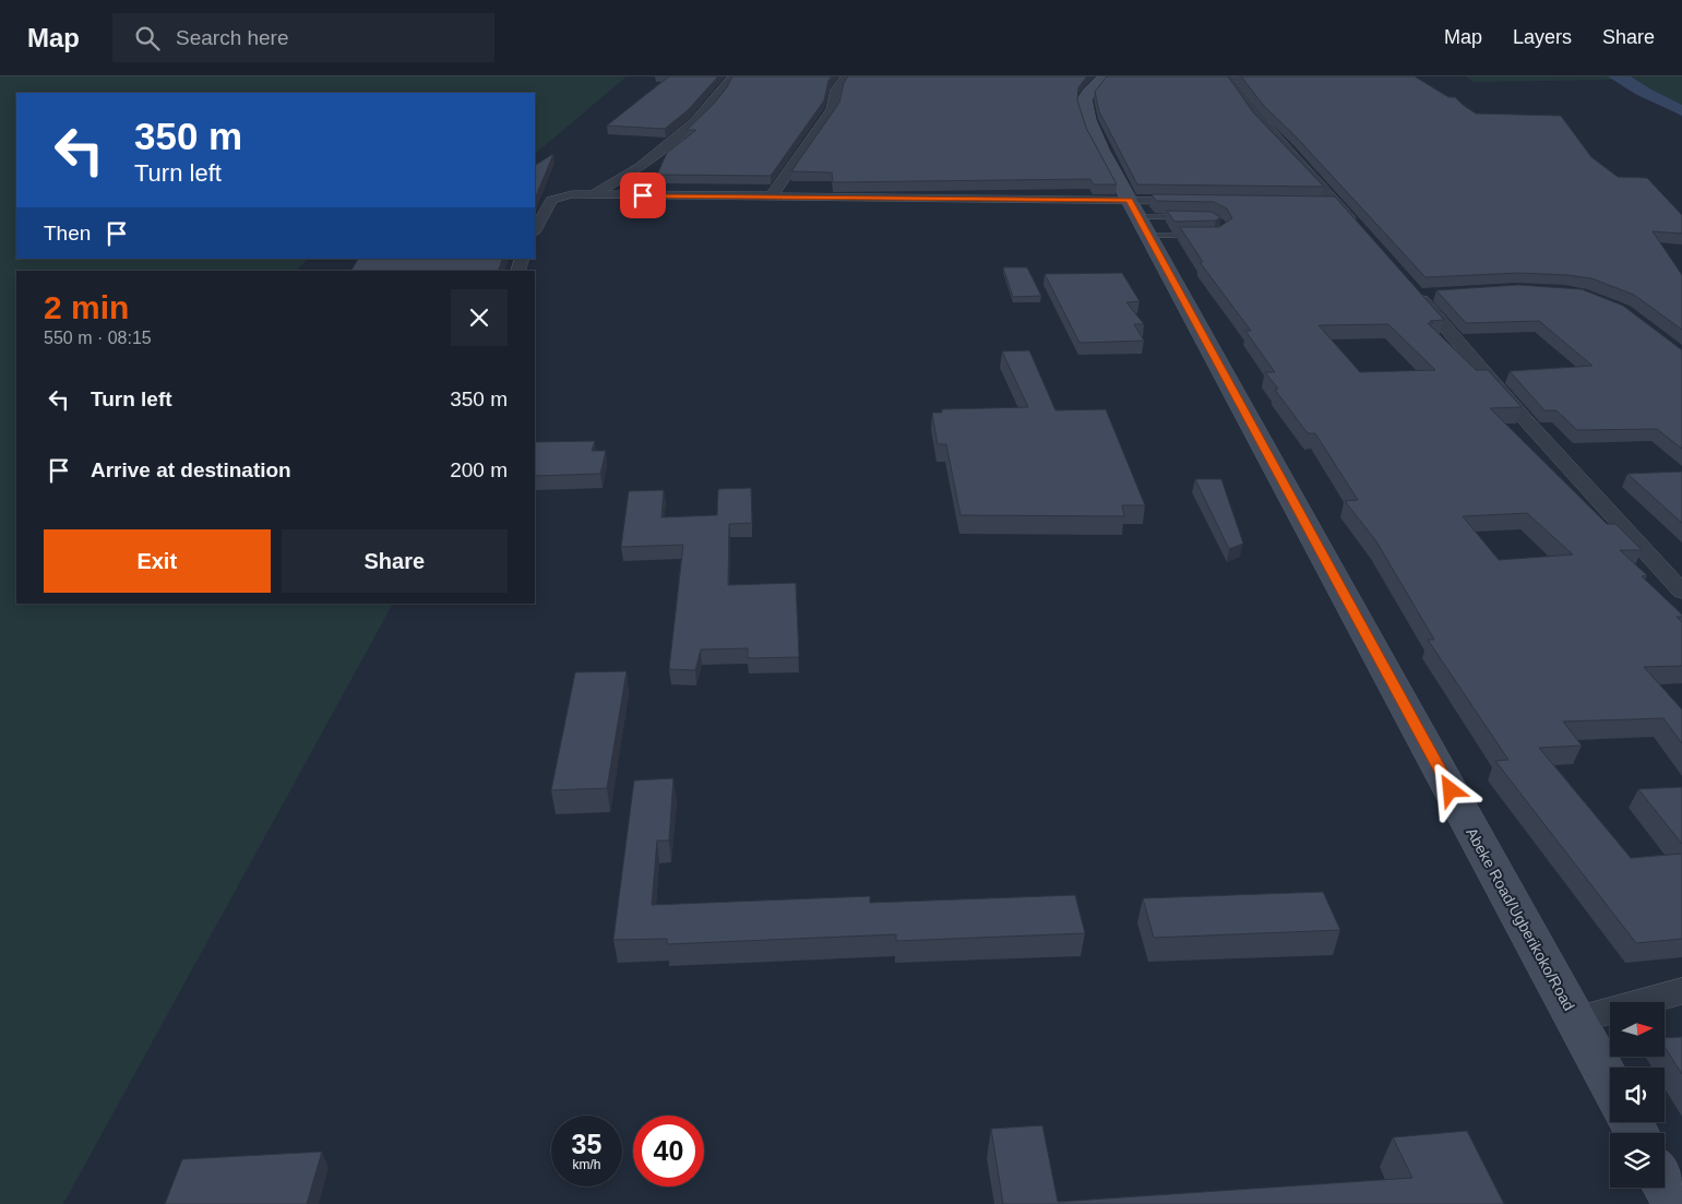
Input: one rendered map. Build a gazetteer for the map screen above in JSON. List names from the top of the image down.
{
  "streets": {
    "street": ["Abeke Road/Ugberikoko/Road"]
  },
  "north": "right",
  "page": {
    "header": "Map",
    "search": "Search here",
    "nav": ["Map", "Layers", "Share"],
    "turn": ["350 m", "Turn left"],
    "then": "Then",
    "heading": ["2 min", "550 m · 08:15"],
    "list": [
      {
        "name": "Turn left",
        "value": "350 m"
      },
      {
        "name": "Arrive at destination",
        "value": "200 m"
      }
    ],
    "buttons": ["Exit", "Share"],
    "speed": "35 km/h",
    "limit": "40"
  }
}
